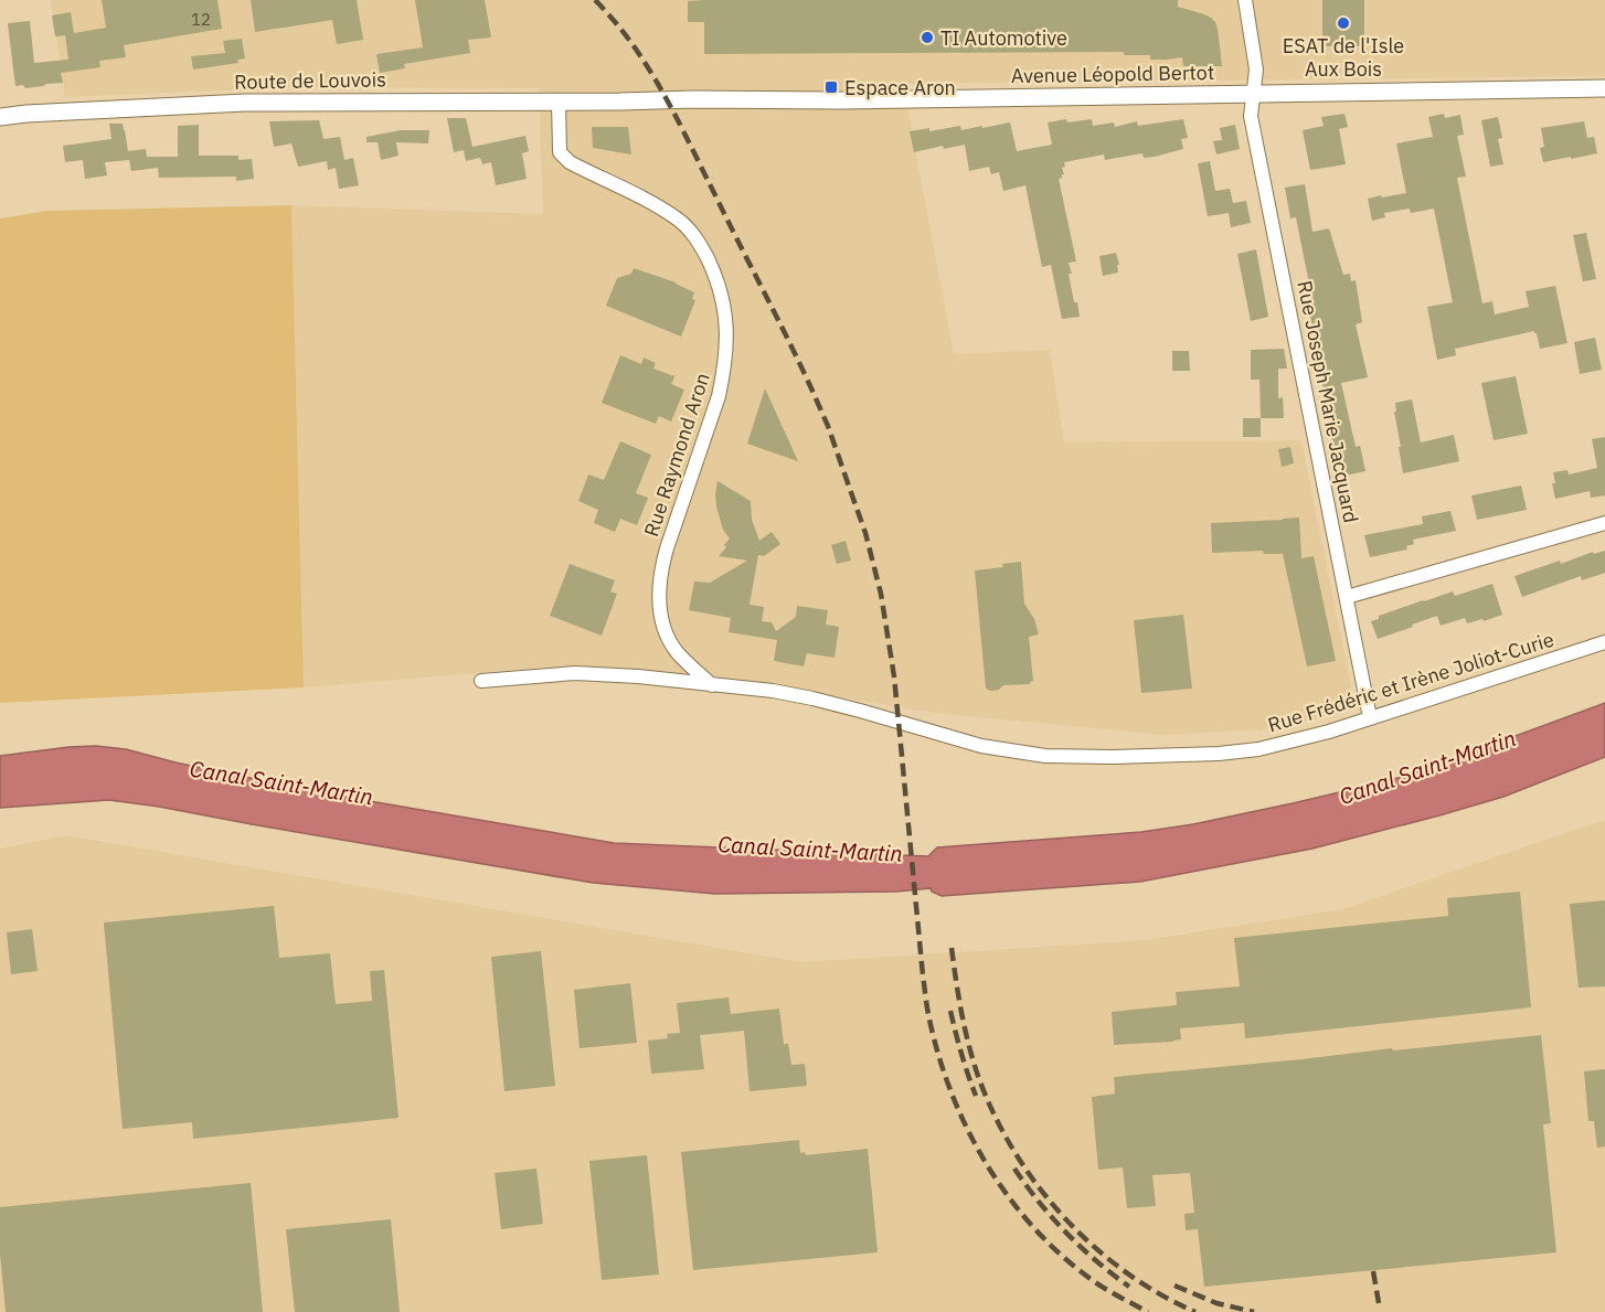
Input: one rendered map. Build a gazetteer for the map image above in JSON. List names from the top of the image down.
{
  "streets": {
    "street": [
      "Avenue Léopold Bertot",
      "Route de Louvois",
      "Rue Joseph Marie Jacquard",
      "Rue Raymond Aron",
      "Rue Frédéric et Irène Joliot-Curie"
    ]
  },
  "crossings": [
    ["Avenue Léopold Bertot", "Route de Louvois"],
    ["Avenue Léopold Bertot", "Rue Joseph Marie Jacquard"],
    ["Route de Louvois", "Rue Raymond Aron"],
    ["Rue Joseph Marie Jacquard", "Rue Frédéric et Irène Joliot-Curie"],
    ["Rue Raymond Aron", "Rue Frédéric et Irène Joliot-Curie"]
  ],
  "water": ["Canal Saint-Martin"],
  "places": {
    "other": ["ESAT de l'Isle Aux Bois", "TI Automotive"],
    "transit": ["Espace Aron"]
  },
  "house_numbers": ["12"]
}
